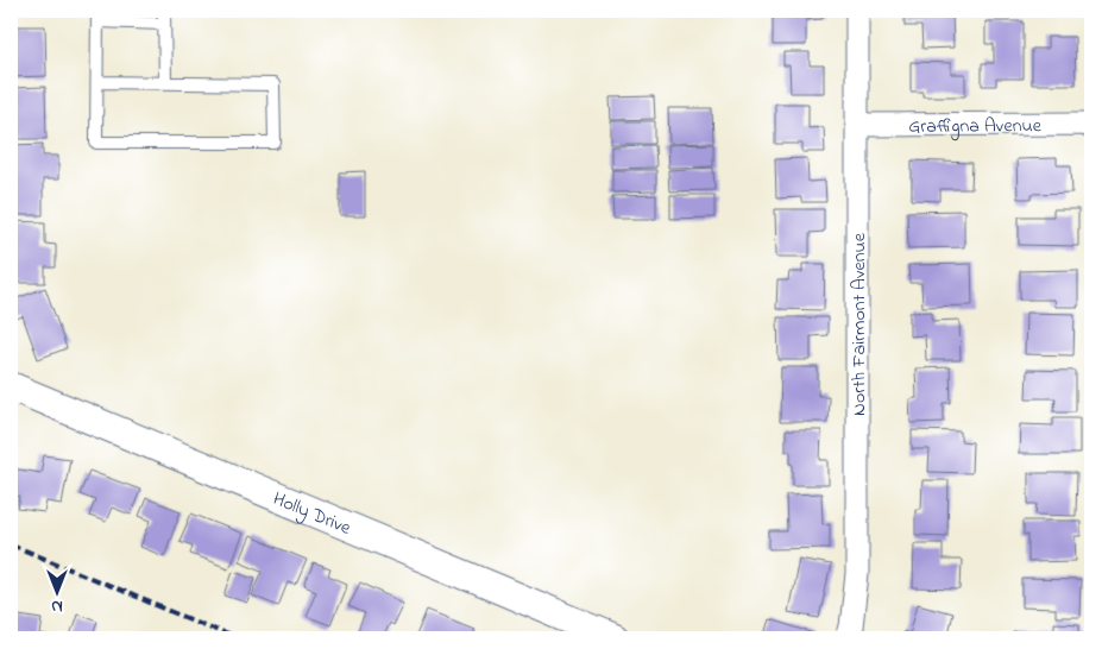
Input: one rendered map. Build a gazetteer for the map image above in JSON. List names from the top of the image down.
{
  "streets": {
    "street": ["Graffigna Avenue", "North Fairmont Avenue", "Holly Drive"]
  },
  "crossings": [
    ["Graffigna Avenue", "North Fairmont Avenue"]
  ],
  "north": "bottom"
}
